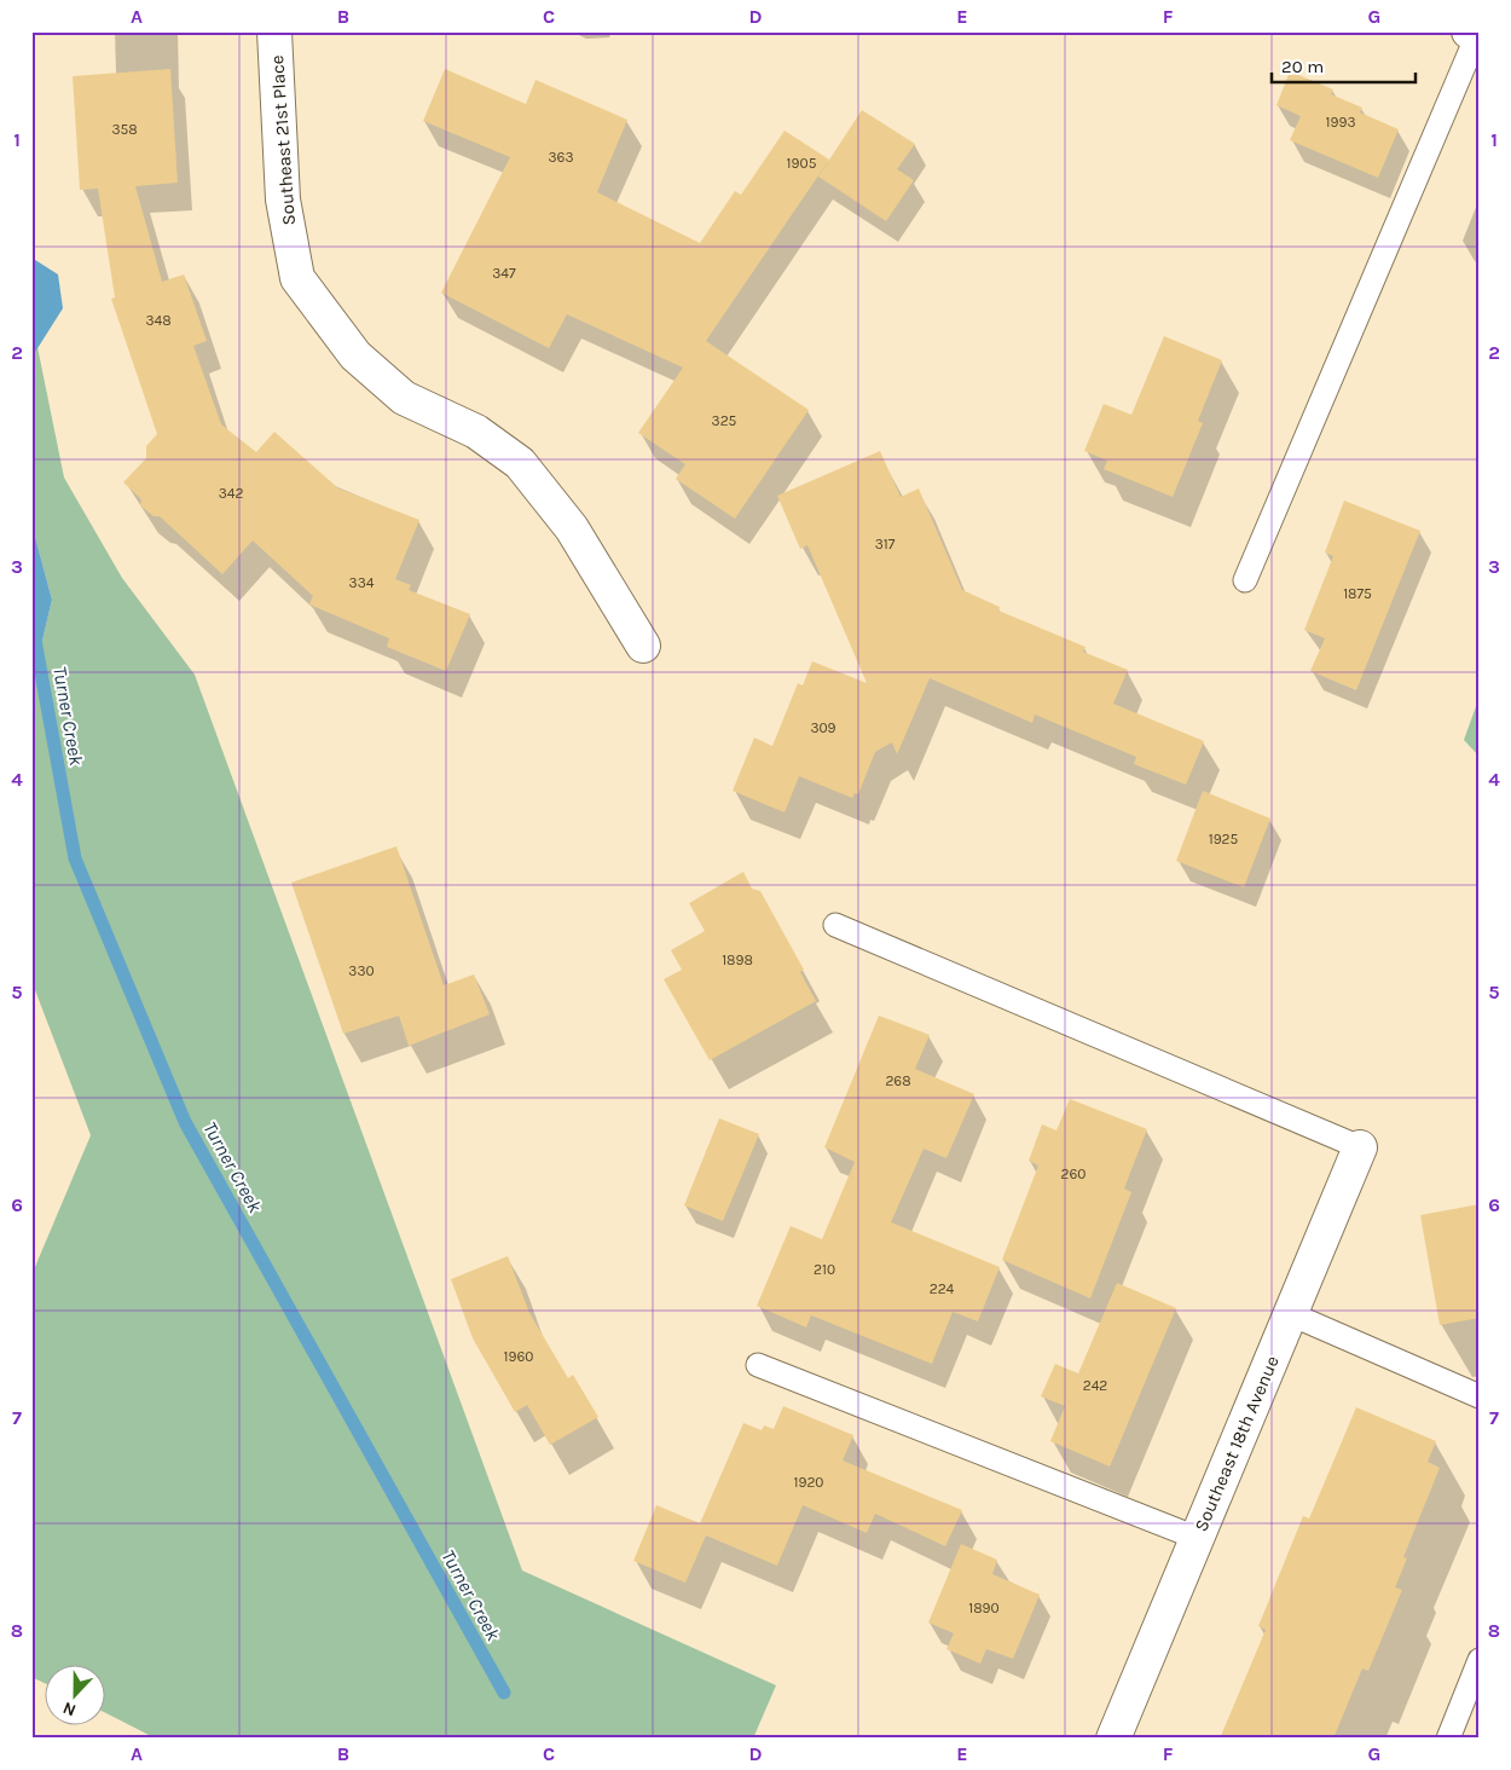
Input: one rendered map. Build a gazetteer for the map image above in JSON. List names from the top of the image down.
{
  "streets": {
    "street": ["Southeast 21st Place", "Southeast 18th Avenue"]
  },
  "water": ["Turner Creek"],
  "house_numbers": [
    "1993",
    "358",
    "363",
    "1905",
    "347",
    "348",
    "325",
    "342",
    "317",
    "334",
    "1875",
    "309",
    "1925",
    "1898",
    "330",
    "268",
    "260",
    "210",
    "224",
    "1960",
    "242",
    "1920",
    "1890"
  ],
  "scale_bar": "20 m",
  "north": "bottom",
  "grid": {
    "columns": [
      "A",
      "B",
      "C",
      "D",
      "E",
      "F",
      "G"
    ],
    "rows": [
      "1",
      "2",
      "3",
      "4",
      "5",
      "6",
      "7",
      "8"
    ]
  }
}
